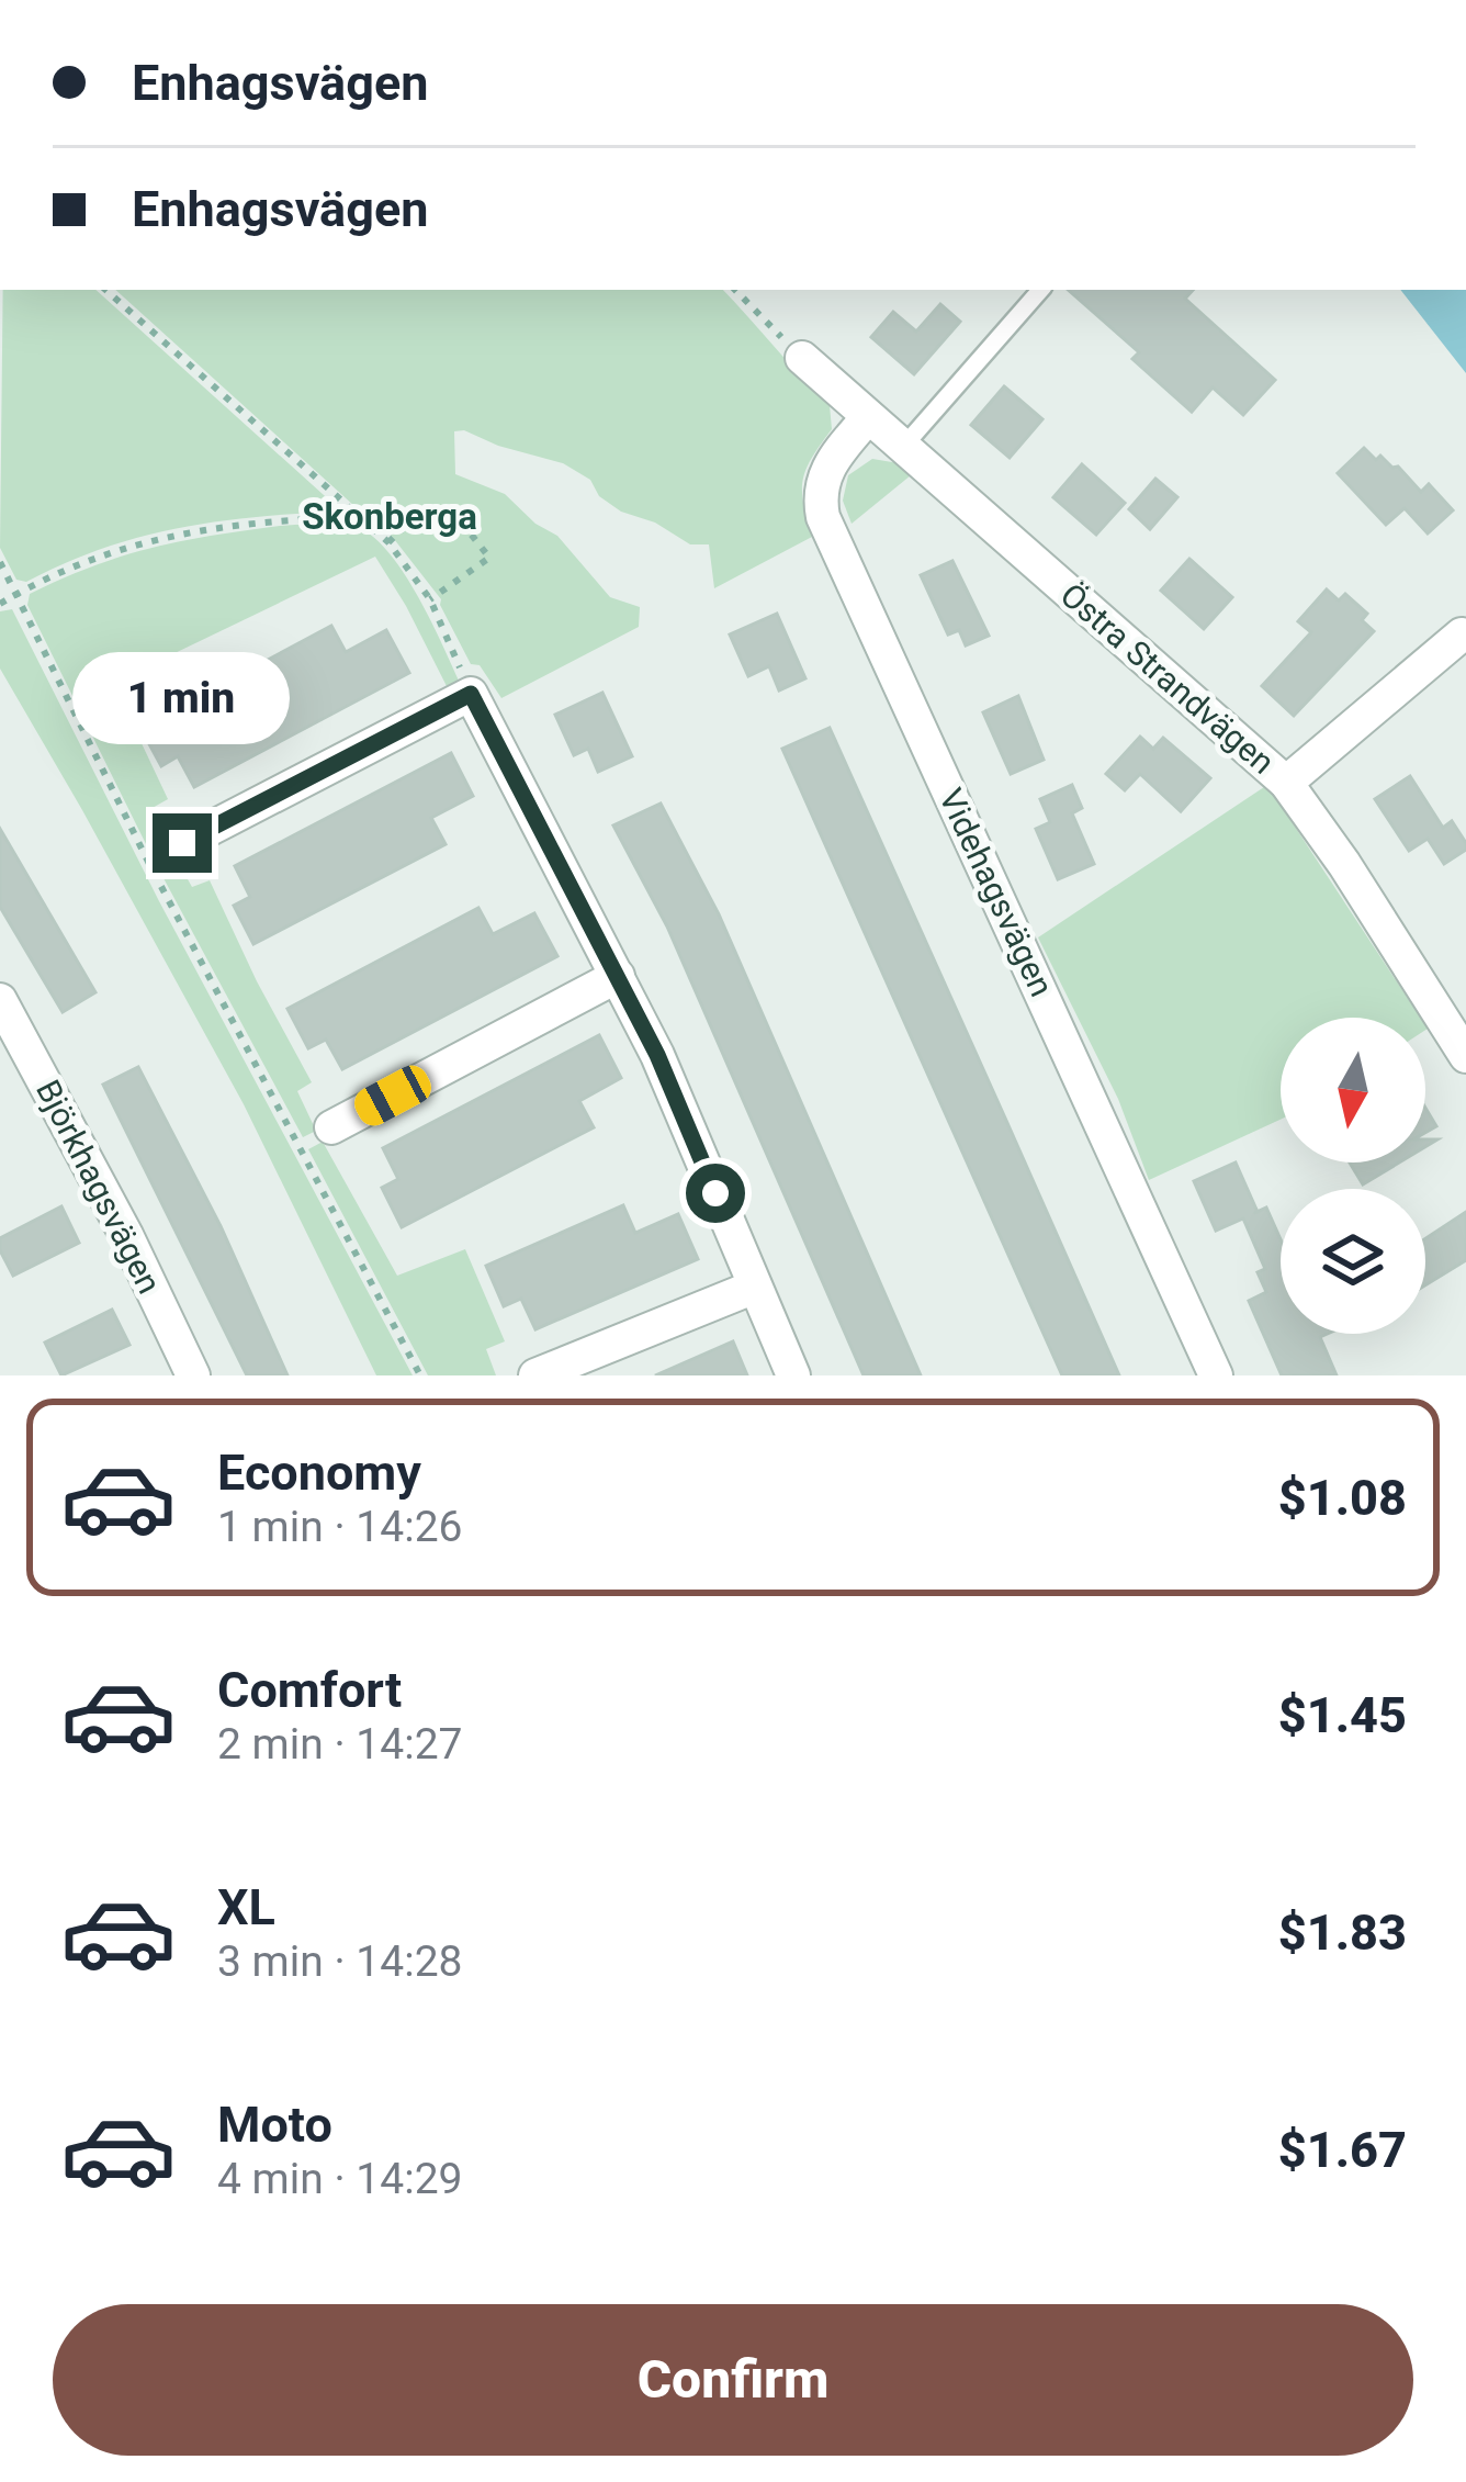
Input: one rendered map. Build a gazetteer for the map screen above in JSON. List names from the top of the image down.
{
  "streets": {
    "street": ["Östra Strandvägen", "Videhagsvägen", "Björkhagsvägen"]
  },
  "crossings": [
    ["Östra Strandvägen", "Videhagsvägen"]
  ],
  "districts": ["Skonberga"],
  "north": "bottom",
  "page": {
    "banner": ["Enhagsvägen", "Enhagsvägen"],
    "bubble": "1 min",
    "list": [
      {
        "name": "Economy",
        "note": "1 min · 14:26",
        "value": "$1.08"
      },
      {
        "name": "Comfort",
        "note": "2 min · 14:27",
        "value": "$1.45"
      },
      {
        "name": "XL",
        "note": "3 min · 14:28",
        "value": "$1.83"
      },
      {
        "name": "Moto",
        "note": "4 min · 14:29",
        "value": "$1.67"
      }
    ],
    "buttons": "Confirm"
  }
}
